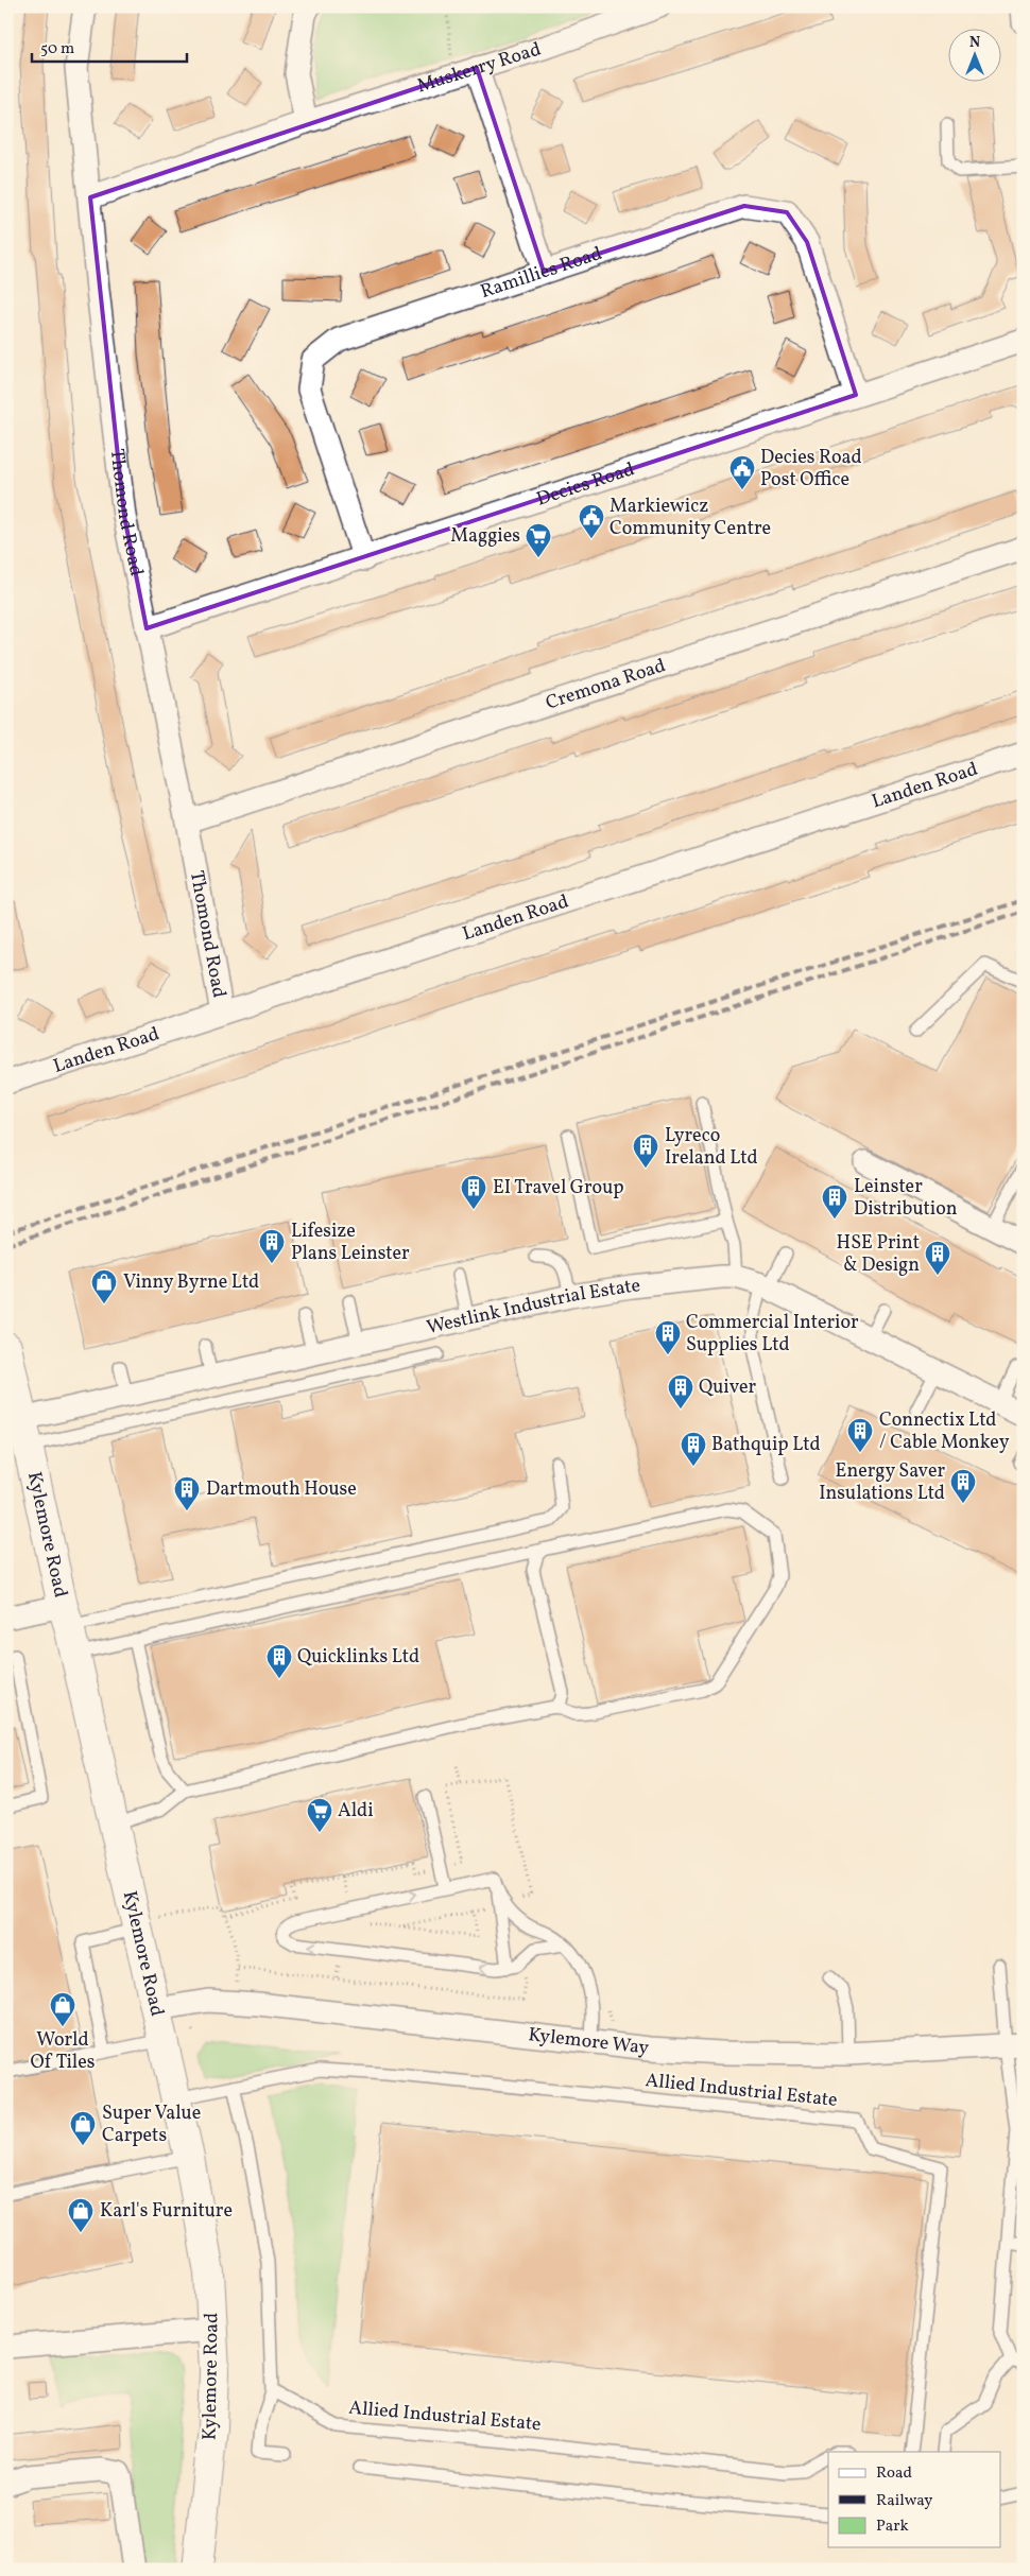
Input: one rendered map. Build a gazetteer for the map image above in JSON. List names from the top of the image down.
{
  "streets": {
    "main road": ["Kylemore Road"],
    "street": [
      "Muskerry Road",
      "Ramillies Road",
      "Decies Road",
      "Thomond Road",
      "Cremona Road",
      "Landen Road",
      "Westlink Industrial Estate",
      "Kylemore Way"
    ],
    "lane": ["Allied Industrial Estate"]
  },
  "crossings": [
    ["Muskerry Road", "Thomond Road"],
    ["Ramillies Road", "Decies Road"],
    ["Decies Road", "Thomond Road"],
    ["Thomond Road", "Cremona Road"],
    ["Thomond Road", "Landen Road"],
    ["Westlink Industrial Estate", "Kylemore Road"],
    ["Kylemore Road", "Kylemore Way"],
    ["Kylemore Road", "Allied Industrial Estate"]
  ],
  "places": {
    "public building": ["Decies Road Post Office", "Markiewicz Community Centre"],
    "supermarket": ["Maggies", "Aldi"],
    "building": [
      "Lyreco Ireland Ltd",
      "EI Travel Group",
      "Leinster Distribution",
      "Lifesize Plans Leinster",
      "HSE Print & Design",
      "Commercial Interior Supplies Ltd",
      "Quiver",
      "Connectix Ltd / Cable Monkey",
      "Bathquip Ltd",
      "Energy Saver Insulations Ltd",
      "Dartmouth House",
      "Quicklinks Ltd"
    ],
    "shop": [
      "Vinny Byrne Ltd",
      "World Of Tiles",
      "Super Value Carpets",
      "Karl's Furniture"
    ]
  },
  "legend": ["Road", "Railway", "Park"],
  "scale_bar": "50 m",
  "north": "top"
}
